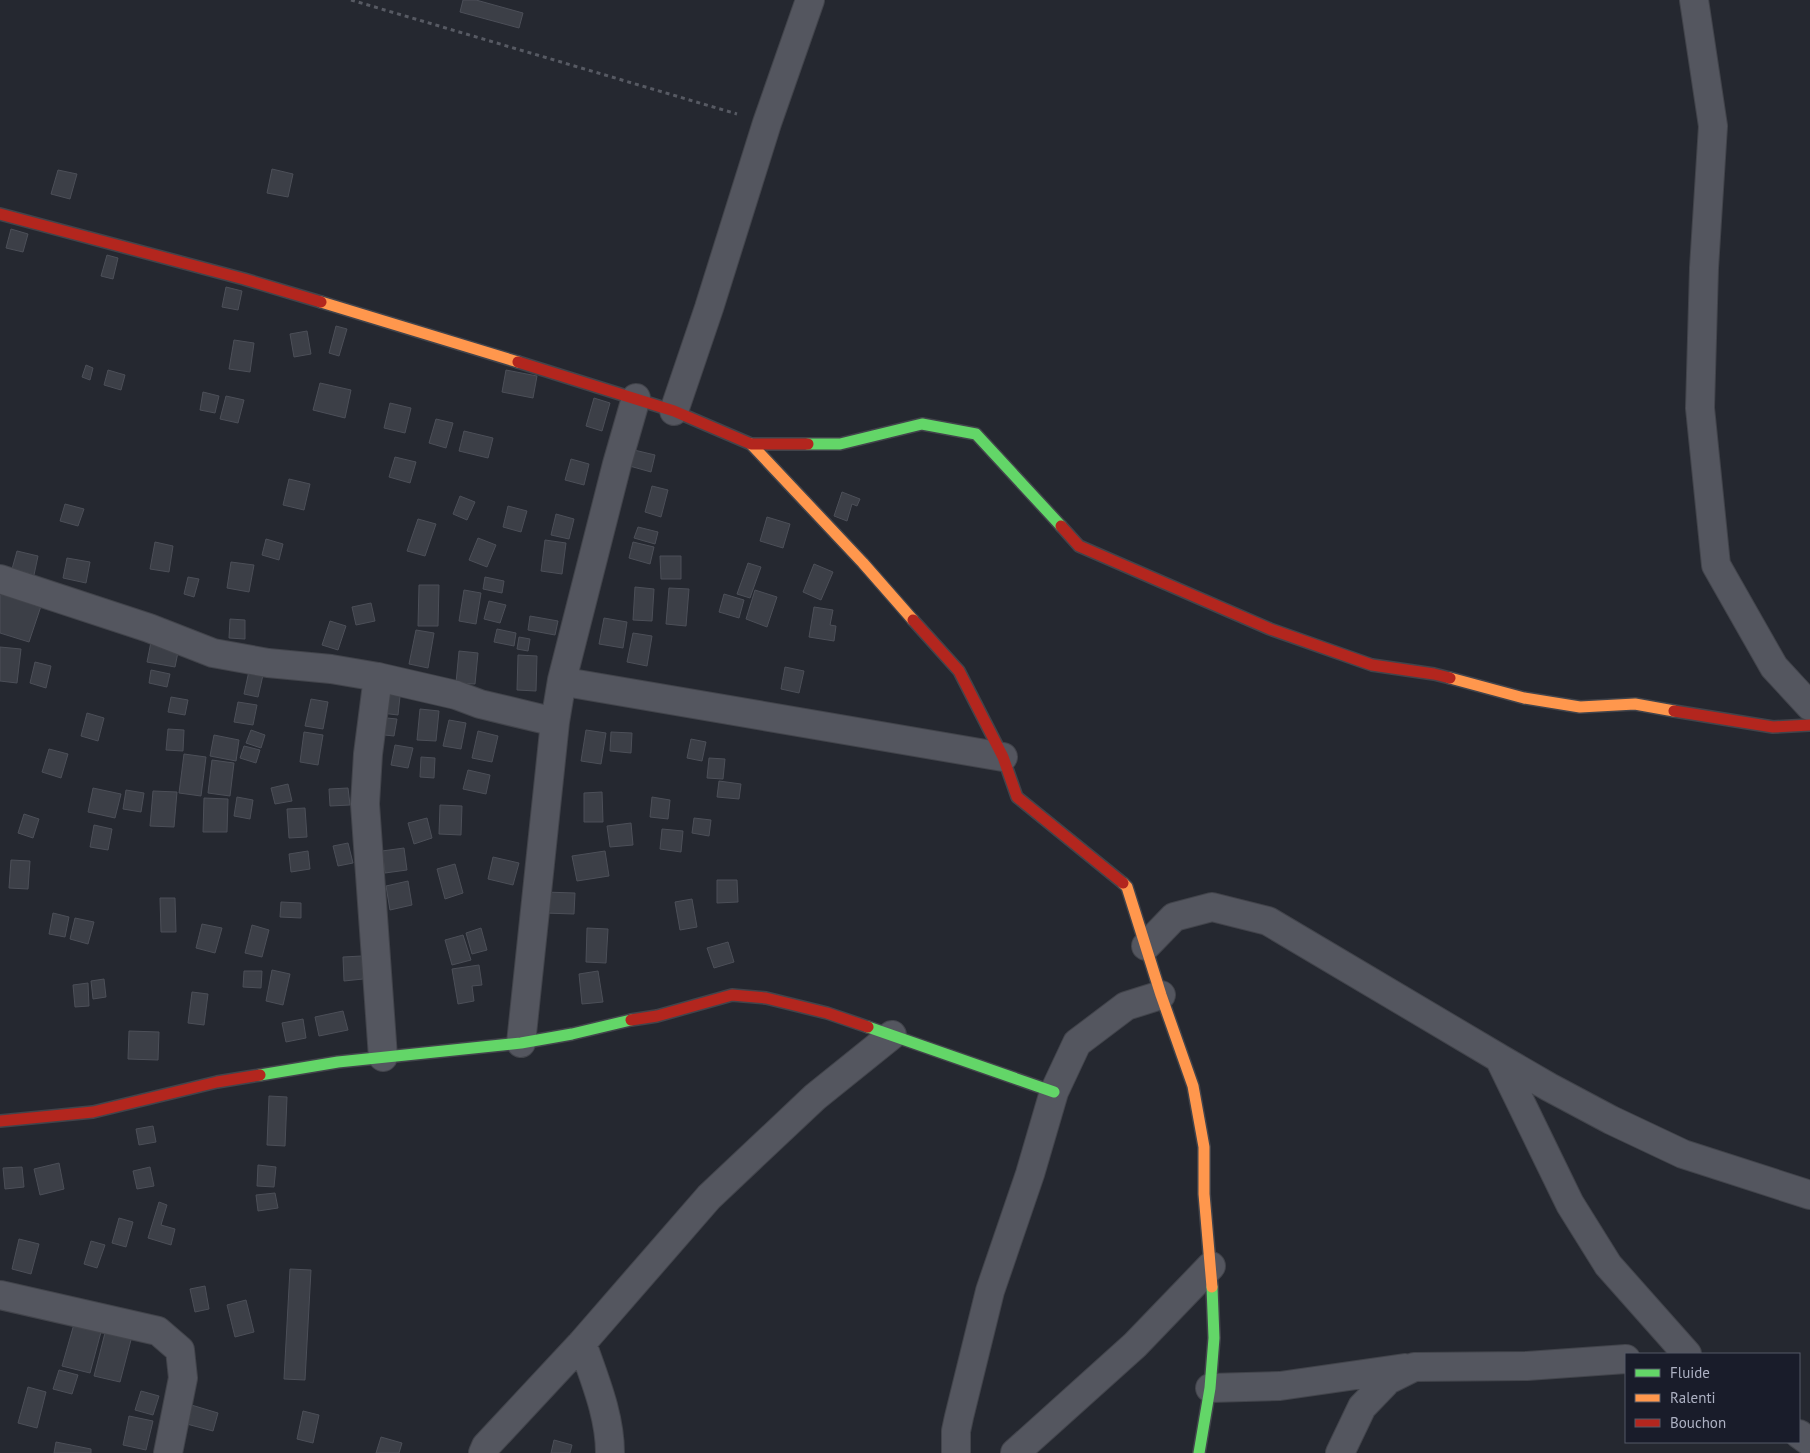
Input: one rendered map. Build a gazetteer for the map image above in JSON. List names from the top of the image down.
{
  "legend": ["Fluide", "Ralenti", "Bouchon"]
}
